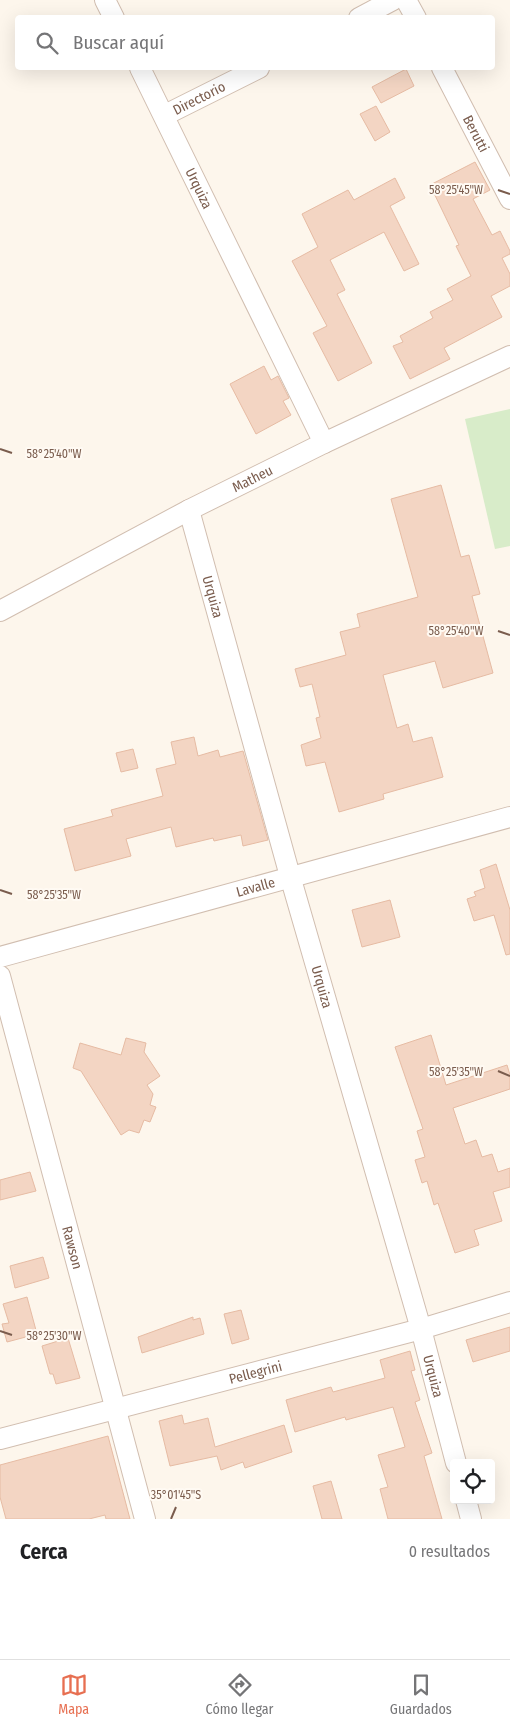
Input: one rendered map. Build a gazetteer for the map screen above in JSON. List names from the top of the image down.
{
  "streets": {
    "street": [
      "Directorio",
      "Berutti",
      "Urquiza",
      "Matheu",
      "Lavalle",
      "Rawson",
      "Pellegrini"
    ]
  },
  "crossings": [
    ["Directorio", "Urquiza"],
    ["Urquiza", "Matheu"],
    ["Urquiza", "Lavalle"],
    ["Urquiza", "Pellegrini"],
    ["Rawson", "Pellegrini"]
  ],
  "page": {
    "search": "Buscar aquí",
    "heading": ["Cerca", "0 resultados"],
    "nav": ["Mapa", "Cómo llegar", "Guardados"]
  },
  "coordinates": [
    "58°25'45\"W",
    "58°25'40\"W",
    "58°25'35\"W",
    "58°25'30\"W",
    "35°01'45\"S"
  ]
}
